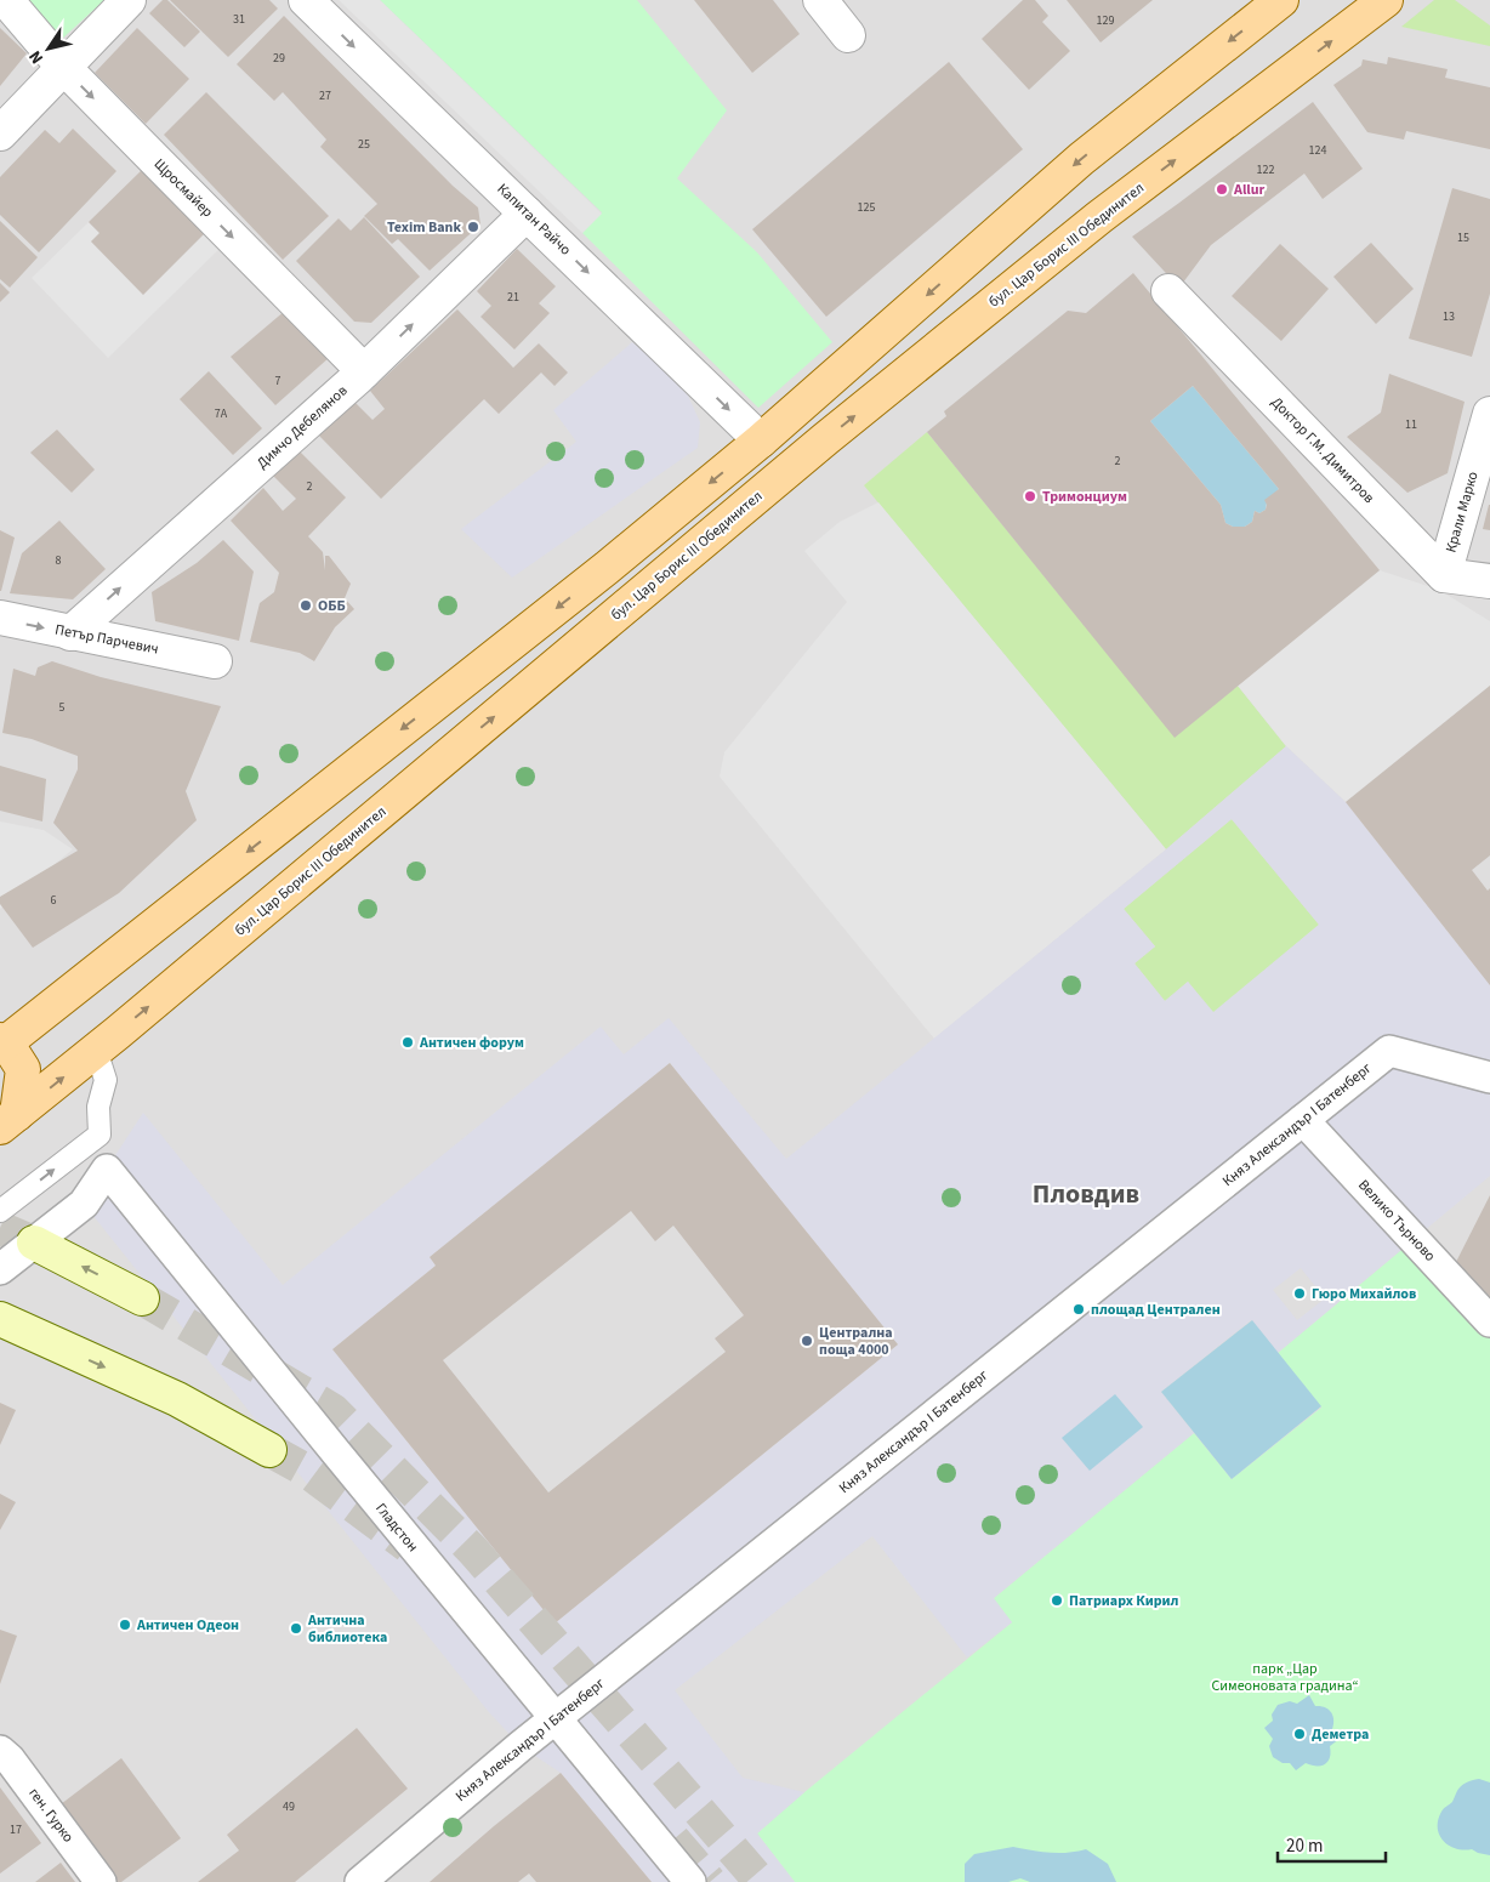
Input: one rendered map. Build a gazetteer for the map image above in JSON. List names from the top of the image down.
{
  "streets": {
    "main road": ["бул. Цар Борис III Обединител"],
    "street": [
      "Щросмайер",
      "Капитан Райчо",
      "Димчо Дебелянов",
      "Доктор Г.М. Димитров",
      "Крали Марко",
      "Петър Парчевич",
      "Княз Александър I Батенберг",
      "Велико Търново",
      "Гладстон",
      "ген. Гурко"
    ]
  },
  "crossings": [
    ["Щросмайер", "Димчо Дебелянов"],
    ["Капитан Райчо", "Димчо Дебелянов"],
    ["Димчо Дебелянов", "Петър Парчевич"],
    ["Доктор Г.М. Димитров", "Крали Марко"],
    ["Княз Александър I Батенберг", "Велико Търново"],
    ["Княз Александър I Батенберг", "Гладстон"]
  ],
  "one_way": ["Щросмайер", "Капитан Райчо", "Димчо Дебелянов"],
  "districts": ["Пловдив"],
  "parks": ["парк „Цар Симеоновата градина“"],
  "places": [
    "Allur",
    "Texim Bank",
    "Тримонциум",
    "ОББ",
    "Античен форум",
    "Гюро Михайлов",
    "площад Централен",
    "Централна поща 4000",
    "Патриарх Кирил",
    "Античен Одеон",
    "Антична библиотека",
    "Деметра"
  ],
  "house_numbers": [
    "31",
    "129",
    "29",
    "27",
    "25",
    "124",
    "122",
    "125",
    "15",
    "21",
    "13",
    "7",
    "7А",
    "11",
    "2",
    "2",
    "8",
    "5",
    "6",
    "49",
    "17"
  ],
  "scale_bar": "20 m",
  "north": "bottom left"
}
